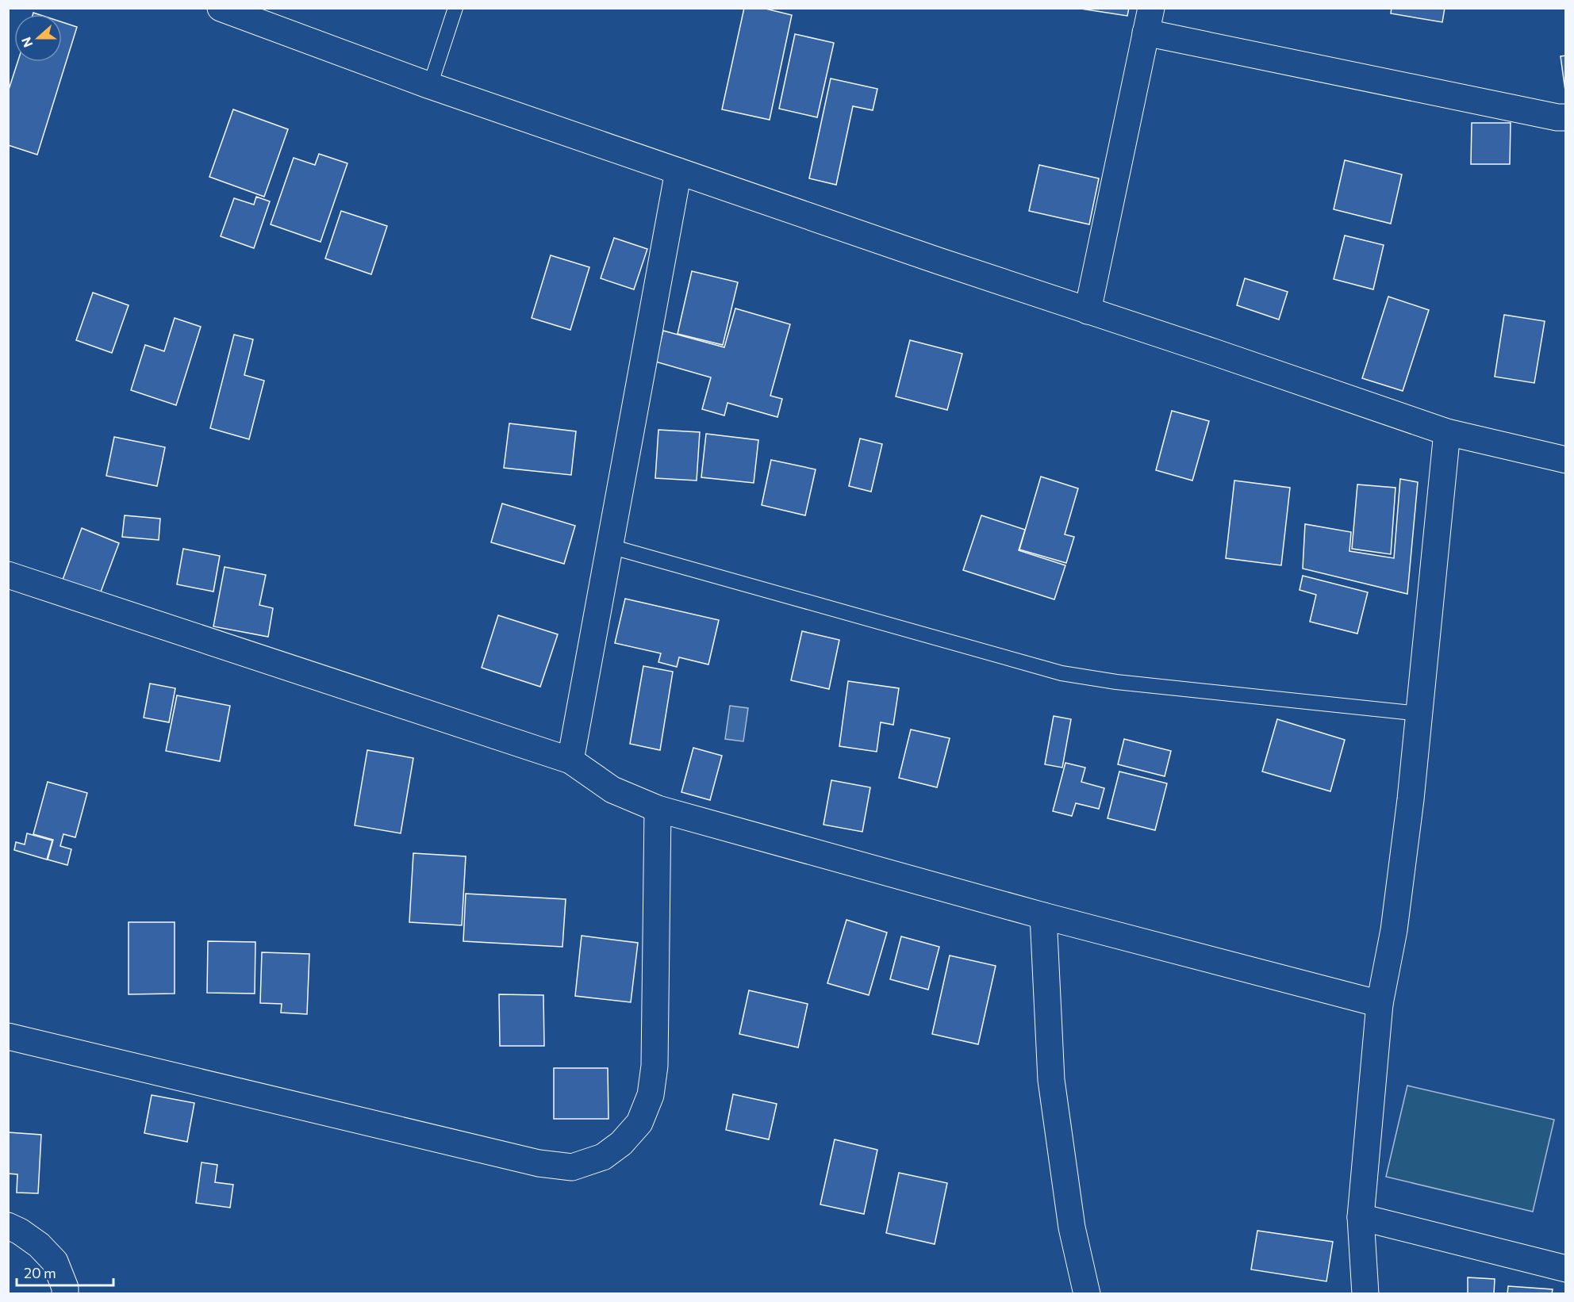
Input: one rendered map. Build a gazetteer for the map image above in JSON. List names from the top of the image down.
{
  "scale_bar": "20 m",
  "north": "left"
}
